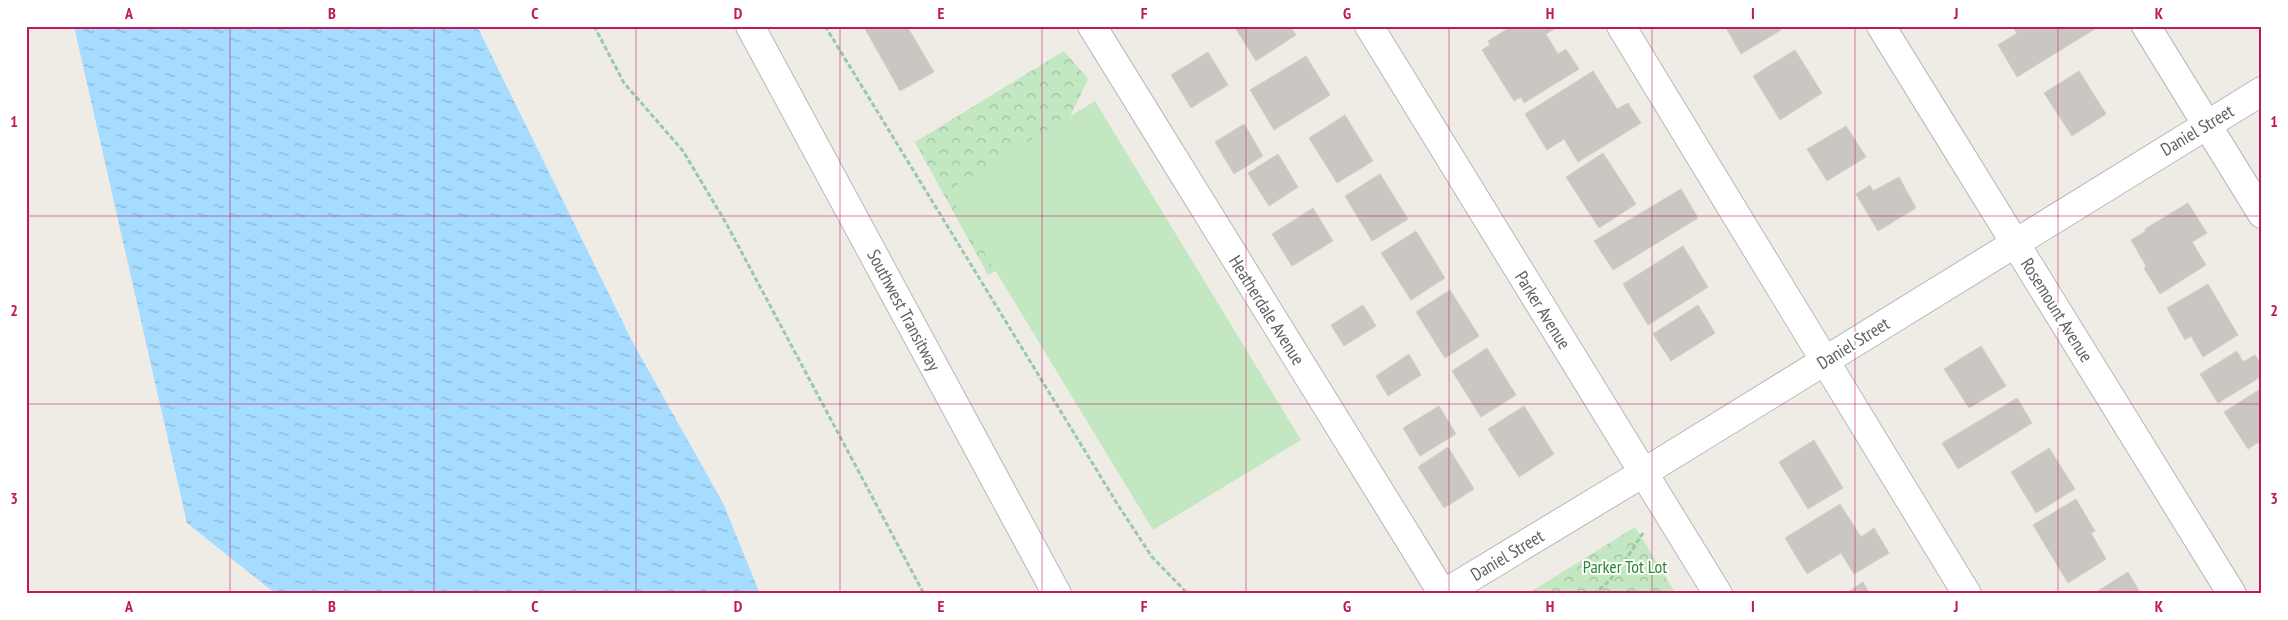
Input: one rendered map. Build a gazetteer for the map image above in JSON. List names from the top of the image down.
{
  "streets": {
    "street": [
      "Daniel Street",
      "Southwest Transitway",
      "Heatherdale Avenue",
      "Parker Avenue",
      "Rosemount Avenue"
    ]
  },
  "crossings": [
    ["Daniel Street", "Heatherdale Avenue"],
    ["Daniel Street", "Parker Avenue"],
    ["Daniel Street", "Rosemount Avenue"]
  ],
  "parks": ["Parker Tot Lot"],
  "grid": {
    "columns": [
      "A",
      "B",
      "C",
      "D",
      "E",
      "F",
      "G",
      "H",
      "I",
      "J",
      "K"
    ],
    "rows": ["1", "2", "3"]
  }
}
